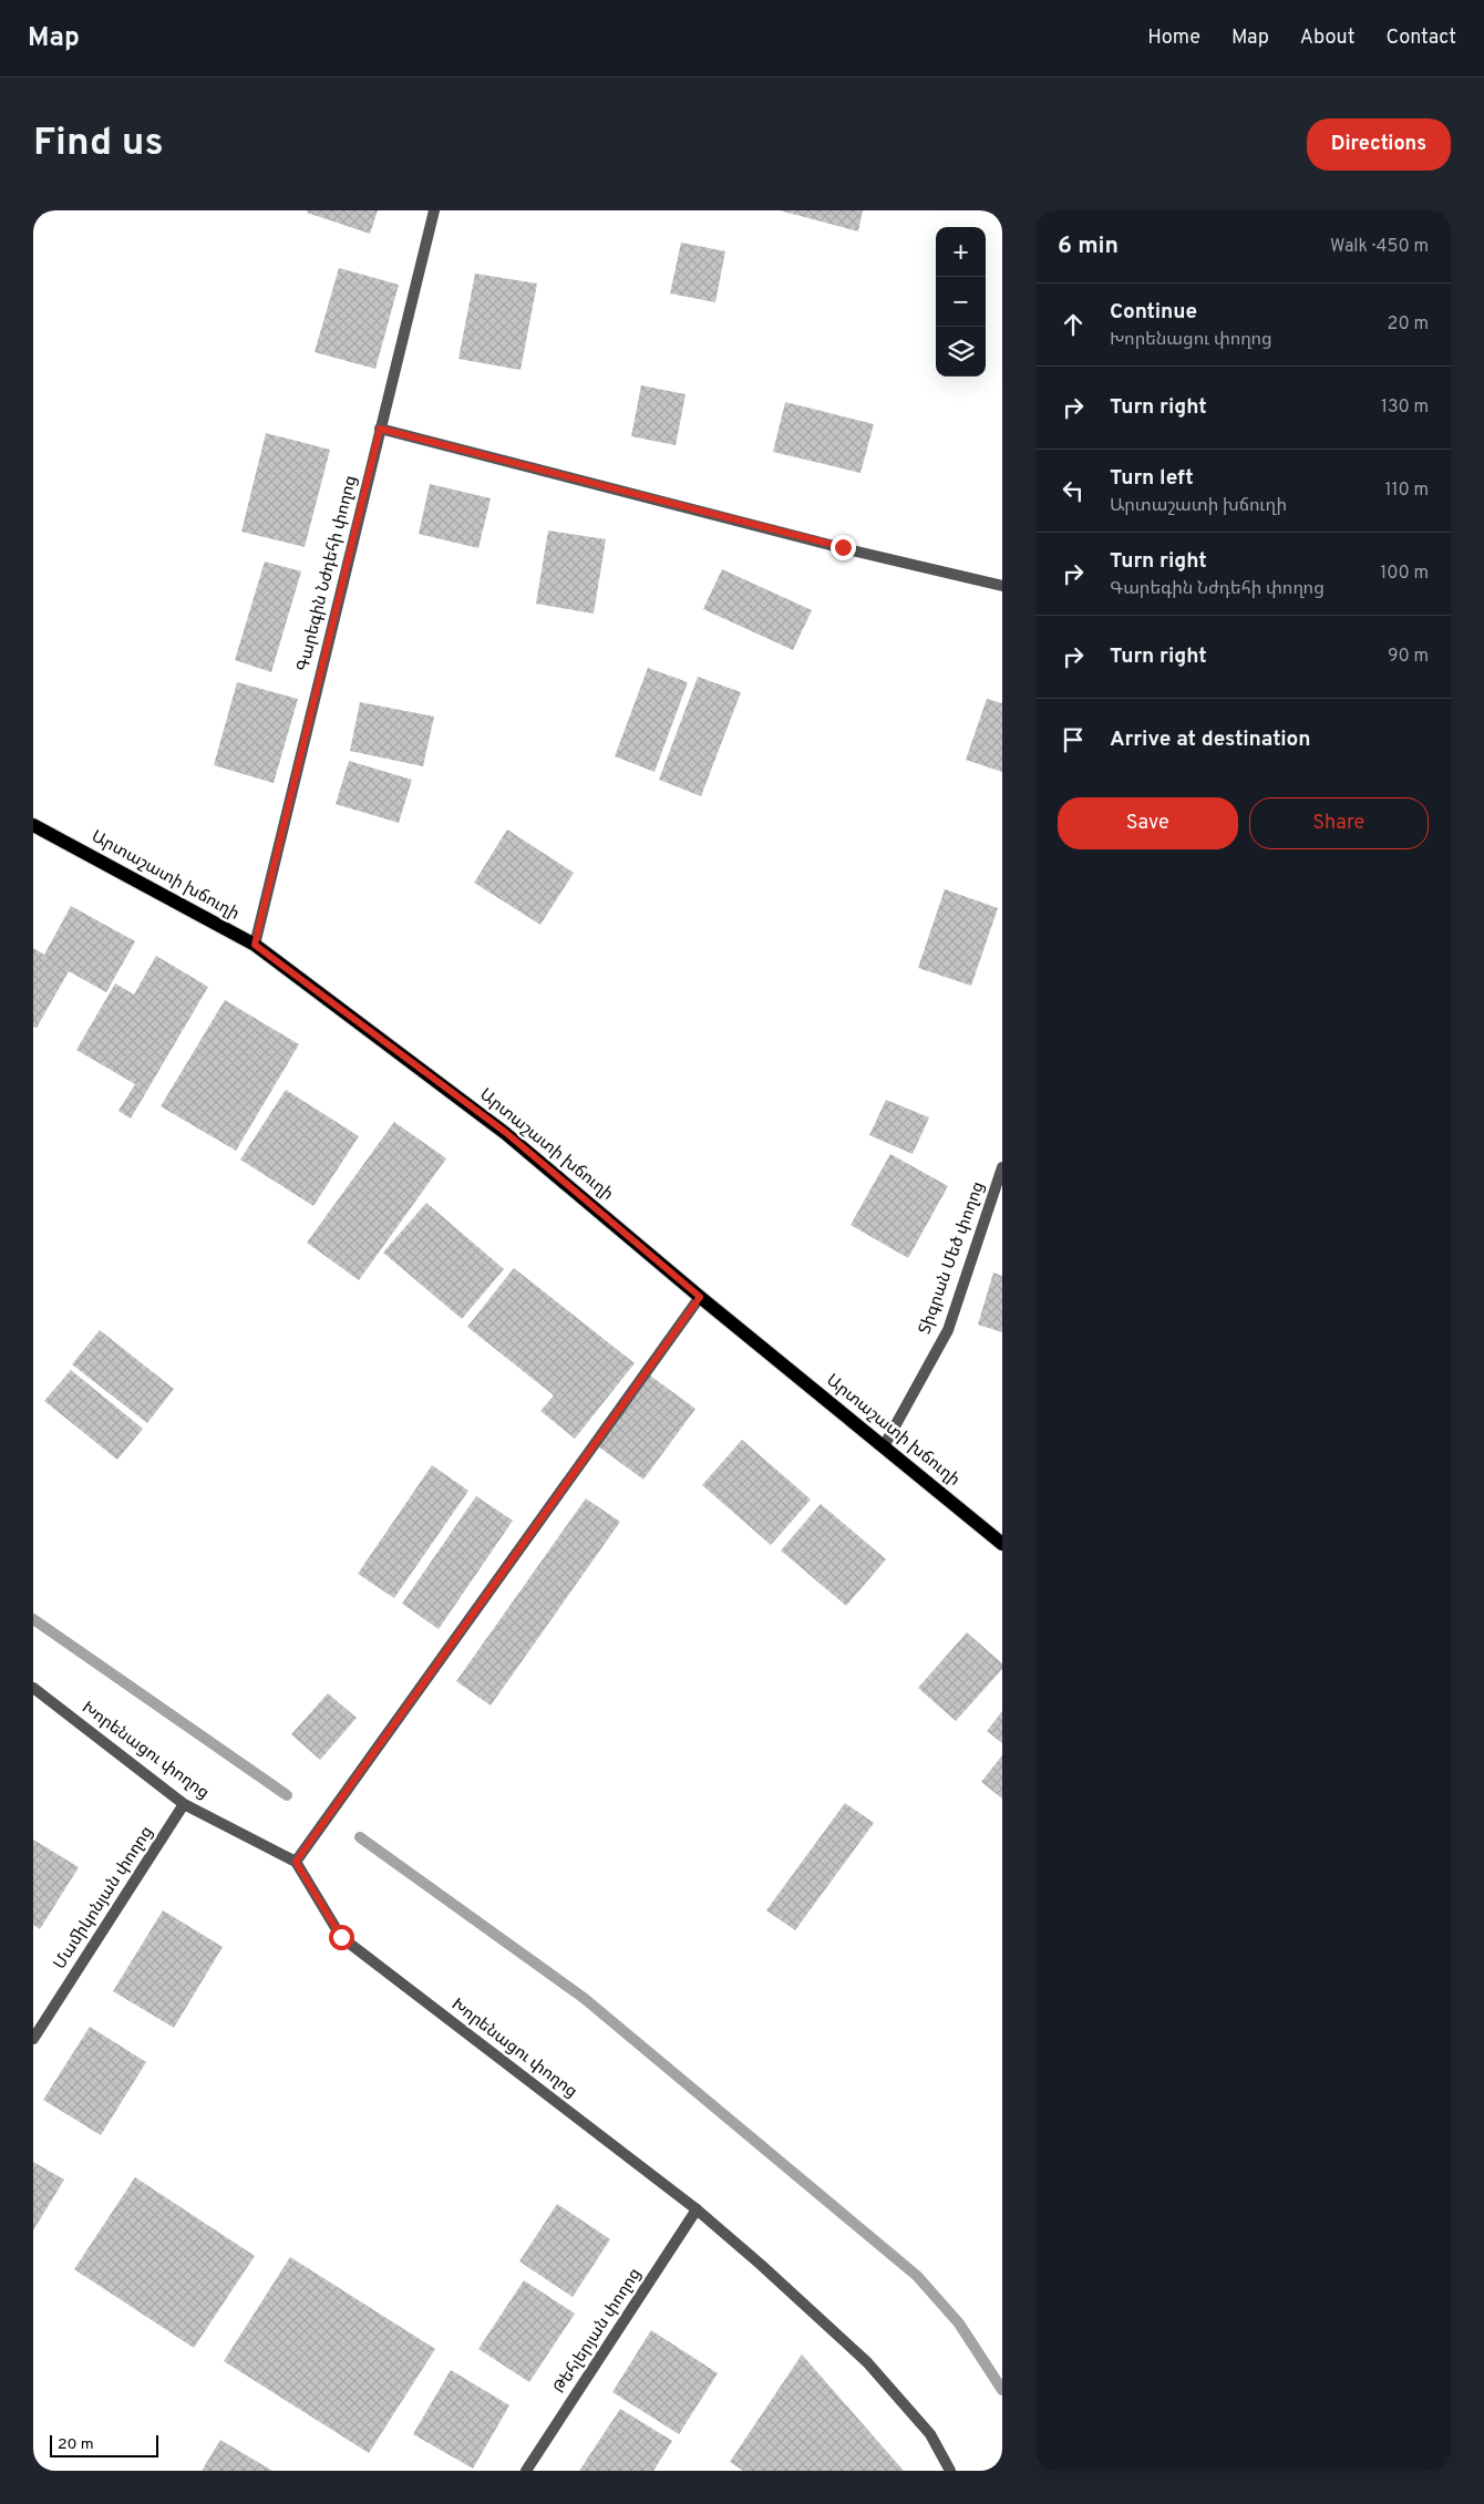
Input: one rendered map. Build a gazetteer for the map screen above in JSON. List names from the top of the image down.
{
  "streets": {
    "main road": ["Արտաշատի խճուղի"],
    "street": [
      "Գարեգին Նժդեհի փողոց",
      "Տիգրան Մեծ փողոց",
      "Խորենացու փողոց",
      "Մամիկոնյան փողոց",
      "Թեհլերյան փողոց"
    ]
  },
  "crossings": [
    ["Գարեգին Նժդեհի փողոց", "Արտաշատի խճուղի"],
    ["Արտաշատի խճուղի", "Տիգրան Մեծ փողոց"],
    ["Խորենացու փողոց", "Մամիկոնյան փողոց"],
    ["Խորենացու փողոց", "Թեհլերյան փողոց"]
  ],
  "scale_bar": "20 m",
  "page": {
    "header": "Map",
    "nav": [
      "Home",
      "Map",
      "About",
      "Contact"
    ],
    "buttons": [
      "Directions",
      ["Save", "Share"]
    ],
    "title": "Find us",
    "heading": ["6 min", "Walk · 450 m"],
    "map_buttons": ["+", "−"],
    "list": [
      ["Continue", "Խորենացու փողոց", "20 m"],
      ["Turn right", "130 m"],
      ["Turn left", "Արտաշատի խճուղի", "110 m"],
      ["Turn right", "Գարեգին Նժդեհի փողոց", "100 m"],
      ["Turn right", "90 m"],
      "Arrive at destination"
    ],
    "scale": "20 m"
  }
}
